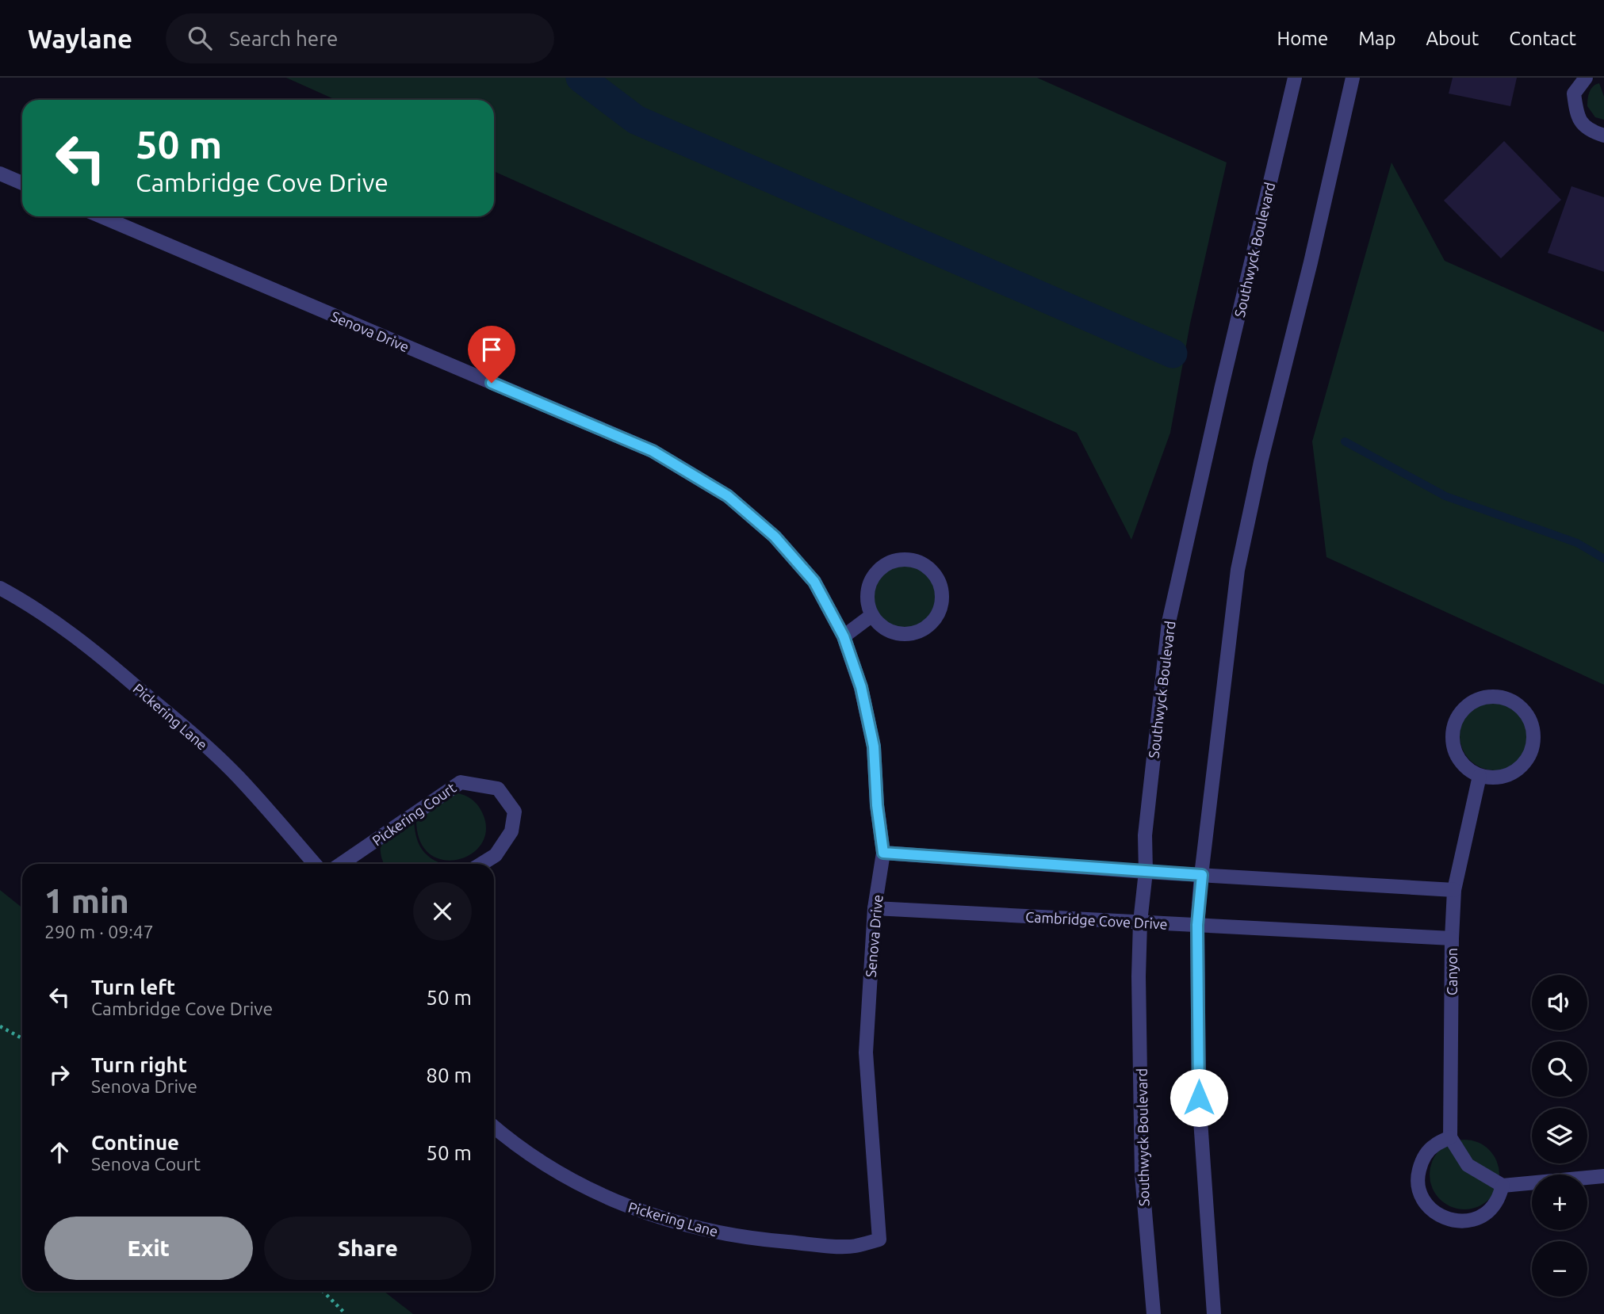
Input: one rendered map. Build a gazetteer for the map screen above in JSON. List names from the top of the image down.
{
  "streets": {
    "street": [
      "Southwyck Boulevard",
      "Senova Drive",
      "Pickering Lane",
      "Pickering Court",
      "Cambridge Cove Drive",
      "Canyon"
    ]
  },
  "crossings": [
    ["Southwyck Boulevard", "Cambridge Cove Drive"],
    ["Senova Drive", "Pickering Lane"],
    ["Senova Drive", "Cambridge Cove Drive"],
    ["Cambridge Cove Drive", "Canyon"]
  ],
  "page": {
    "header": "Waylane",
    "search": "Search here",
    "nav": [
      "Home",
      "Map",
      "About",
      "Contact"
    ],
    "turn": ["50 m", "Cambridge Cove Drive"],
    "heading": ["1 min", "290 m · 09:47"],
    "list": [
      {
        "name": "Turn left",
        "note": "Cambridge Cove Drive",
        "value": "50 m"
      },
      {
        "name": "Turn right",
        "note": "Senova Drive",
        "value": "80 m"
      },
      {
        "name": "Continue",
        "note": "Senova Court",
        "value": "50 m"
      }
    ],
    "map_buttons": ["+", "−"],
    "buttons": ["Exit", "Share"]
  }
}
